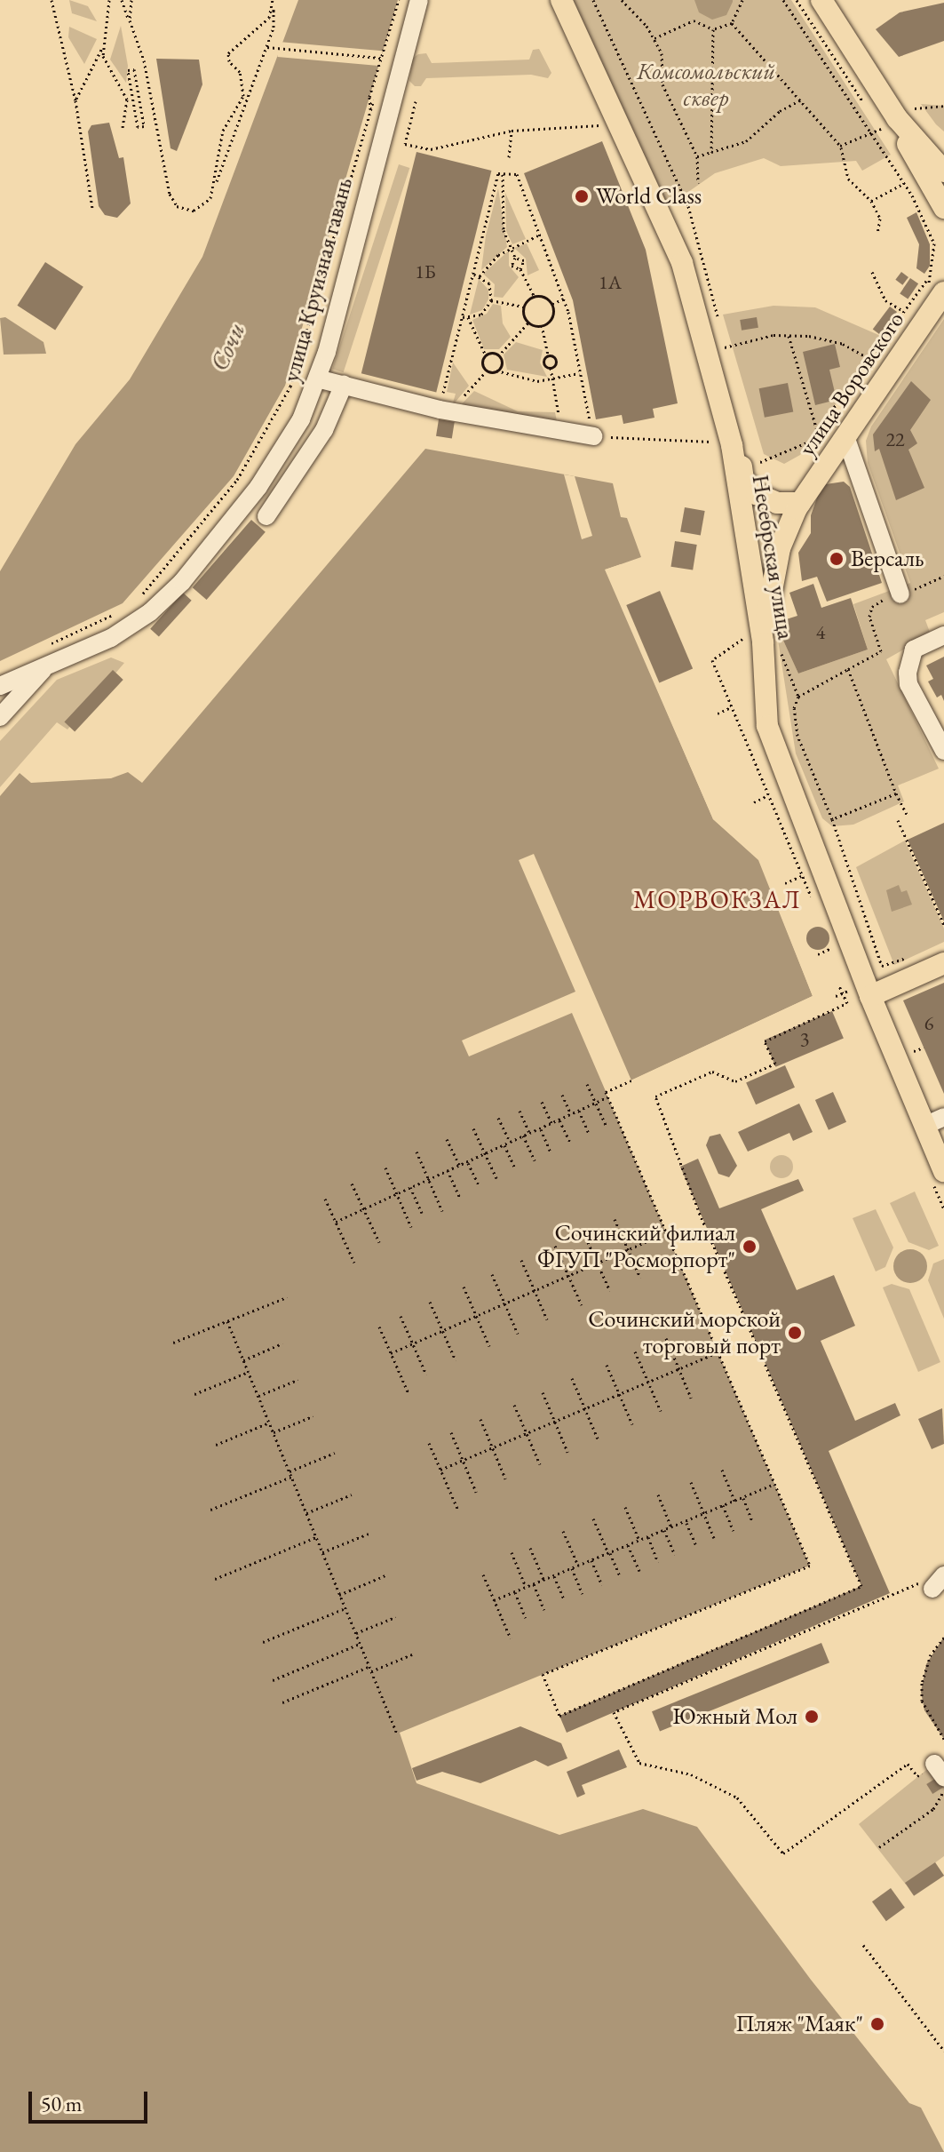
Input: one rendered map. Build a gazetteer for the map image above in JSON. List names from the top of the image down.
{
  "streets": {
    "main road": ["улица Воровского", "Несебрская улица"],
    "street": ["улица Круизная гавань"]
  },
  "crossings": [
    ["улица Воровского", "Несебрская улица"]
  ],
  "districts": ["МОРВОКЗАЛ"],
  "water": ["Сочи"],
  "parks": ["Комсомольский сквер"],
  "places": [
    "World Class",
    "Версаль",
    "Сочинский филиал ФГУП \"Росморпорт\"",
    "Сочинский морской торговый порт",
    "Южный Мол",
    "Пляж \"Маяк\""
  ],
  "house_numbers": [
    "1Б",
    "1А",
    "22",
    "4",
    "6",
    "3"
  ],
  "scale_bar": "50 m"
}
